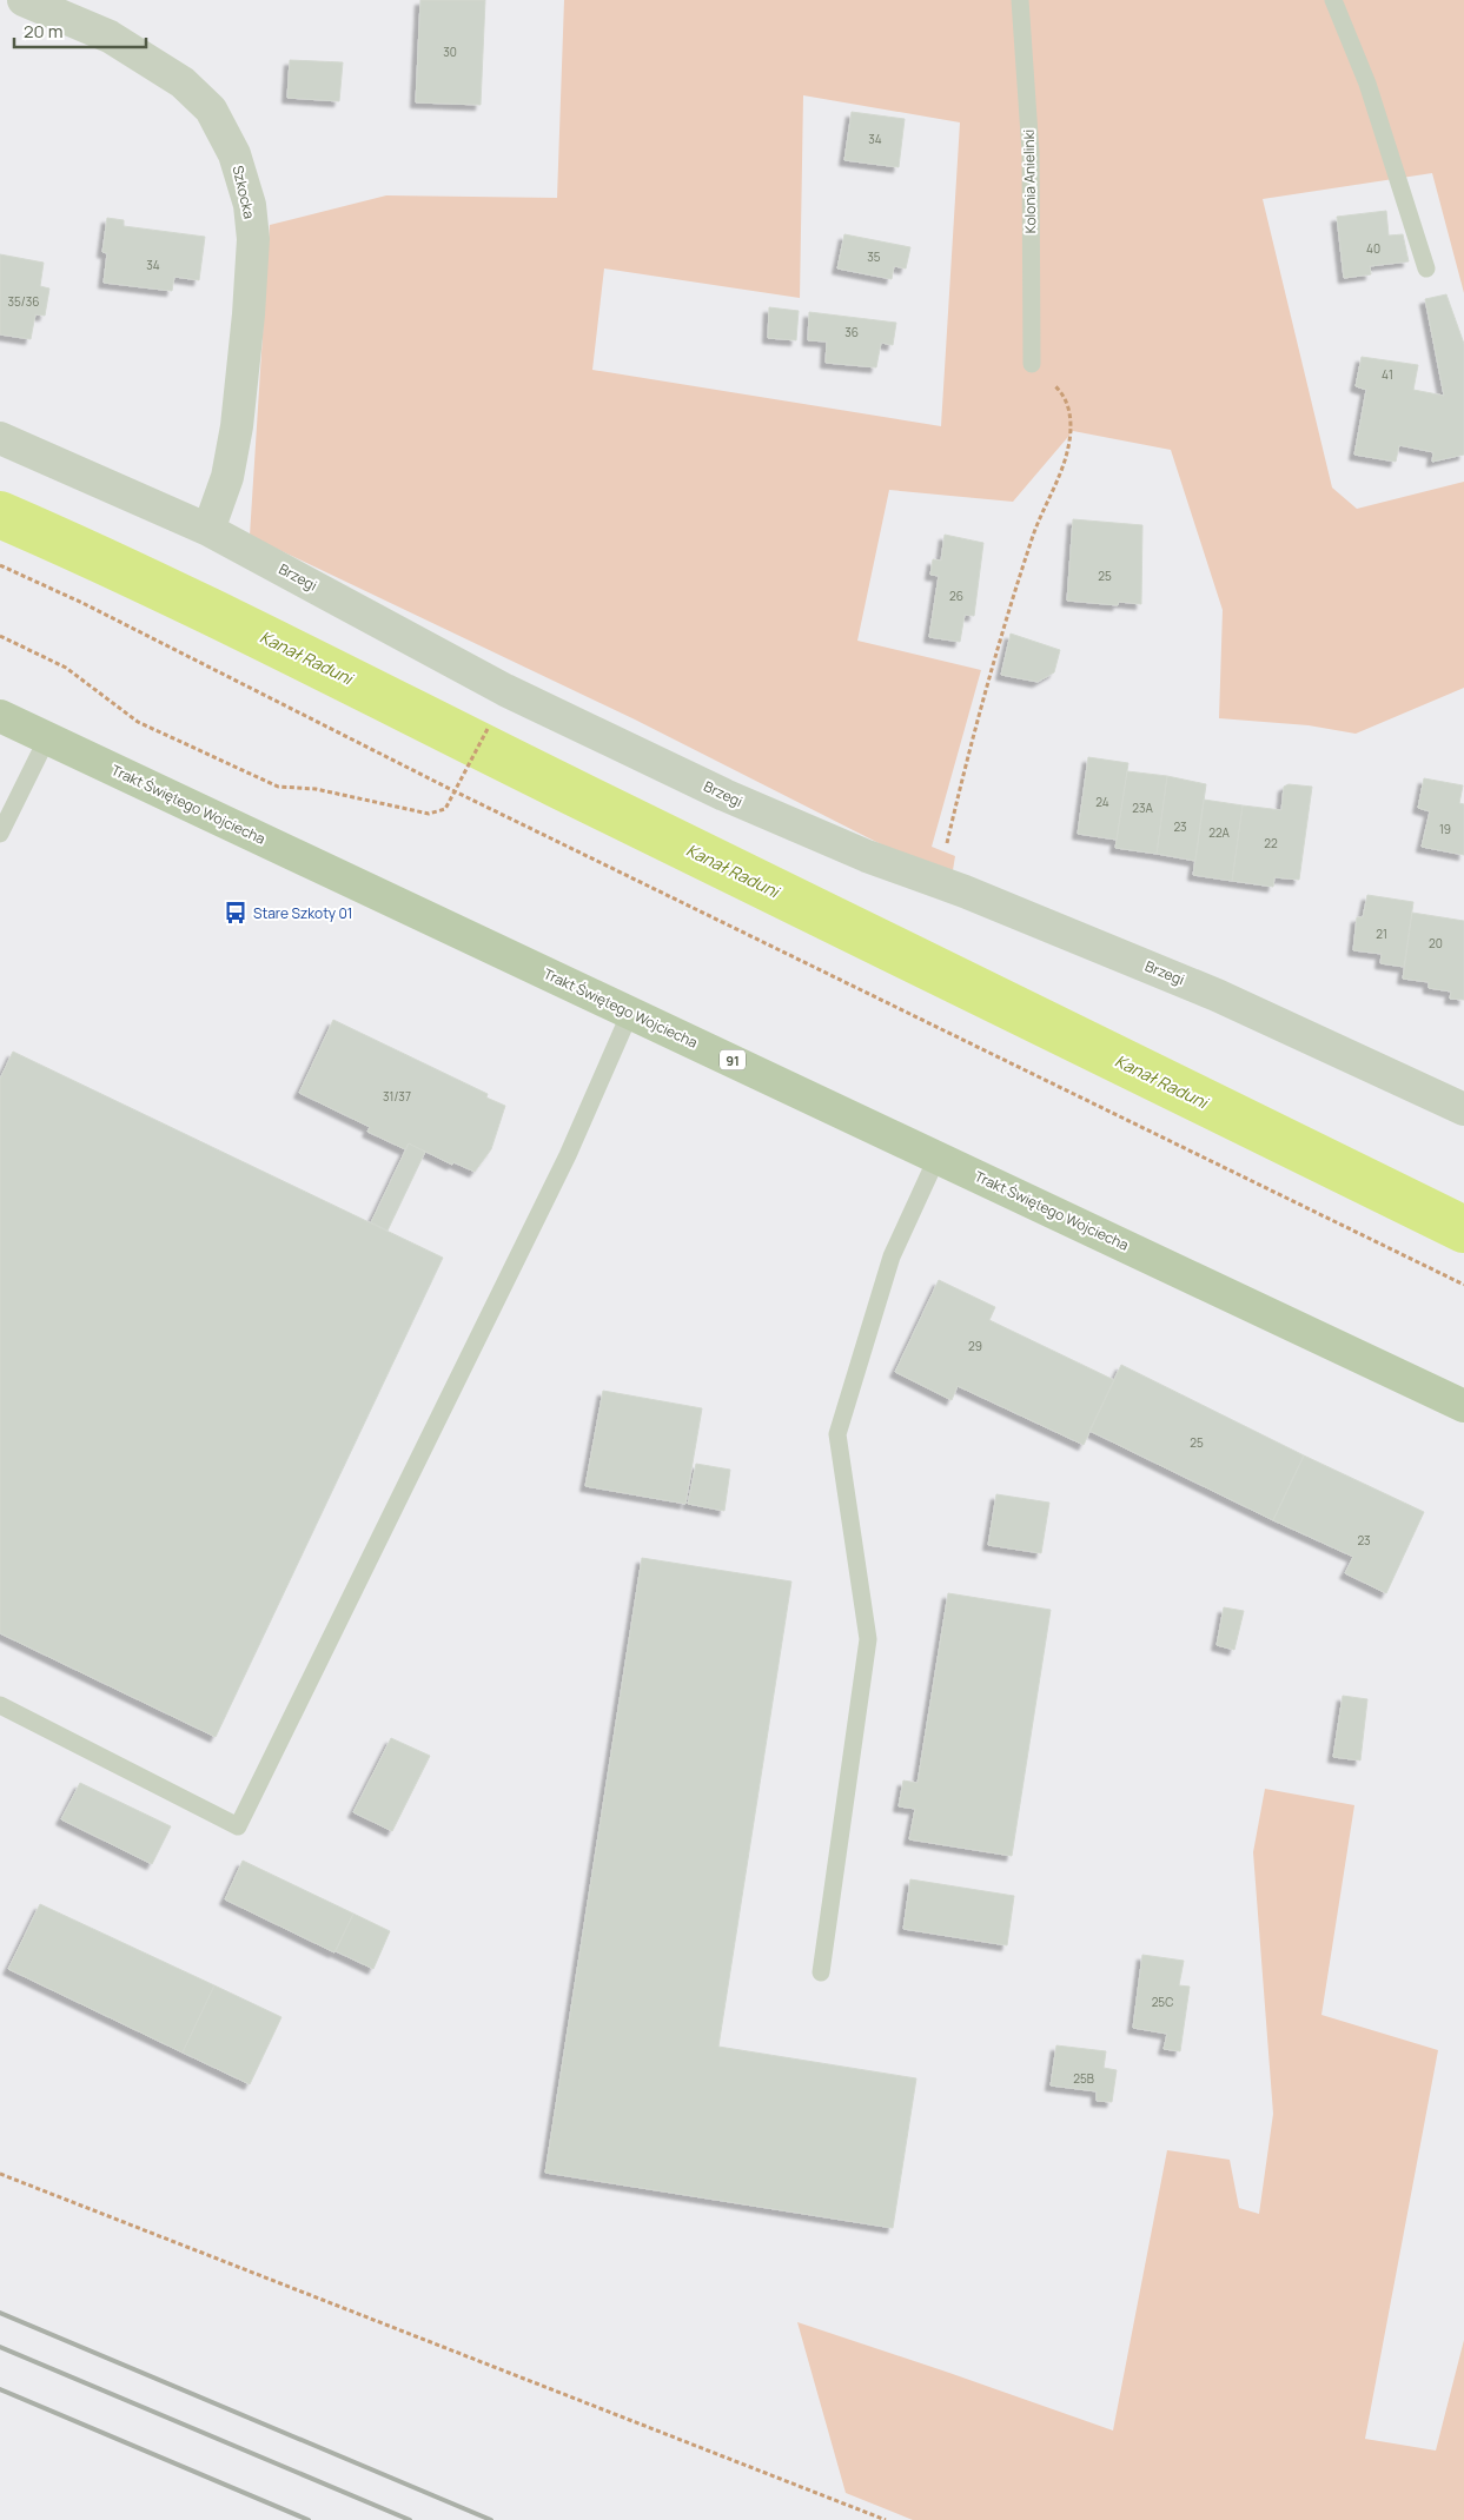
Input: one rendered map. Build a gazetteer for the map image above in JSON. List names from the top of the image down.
{
  "streets": {
    "main road": ["Trakt Świętego Wojciecha", "91"],
    "street": ["Szkocka", "Brzegi"],
    "lane": ["Kolonia Anielinki"]
  },
  "crossings": [
    ["Szkocka", "Brzegi"]
  ],
  "water": ["Kanał Raduni"],
  "places": {
    "bus stop": ["Stare Szkoty 01"]
  },
  "house_numbers": [
    "30",
    "34",
    "40",
    "35",
    "34",
    "35/36",
    "36",
    "41",
    "25",
    "26",
    "24",
    "23A",
    "23",
    "19",
    "22A",
    "22",
    "21",
    "20",
    "31/37",
    "29",
    "25",
    "23",
    "25C",
    "25B"
  ],
  "scale_bar": "20 m"
}
